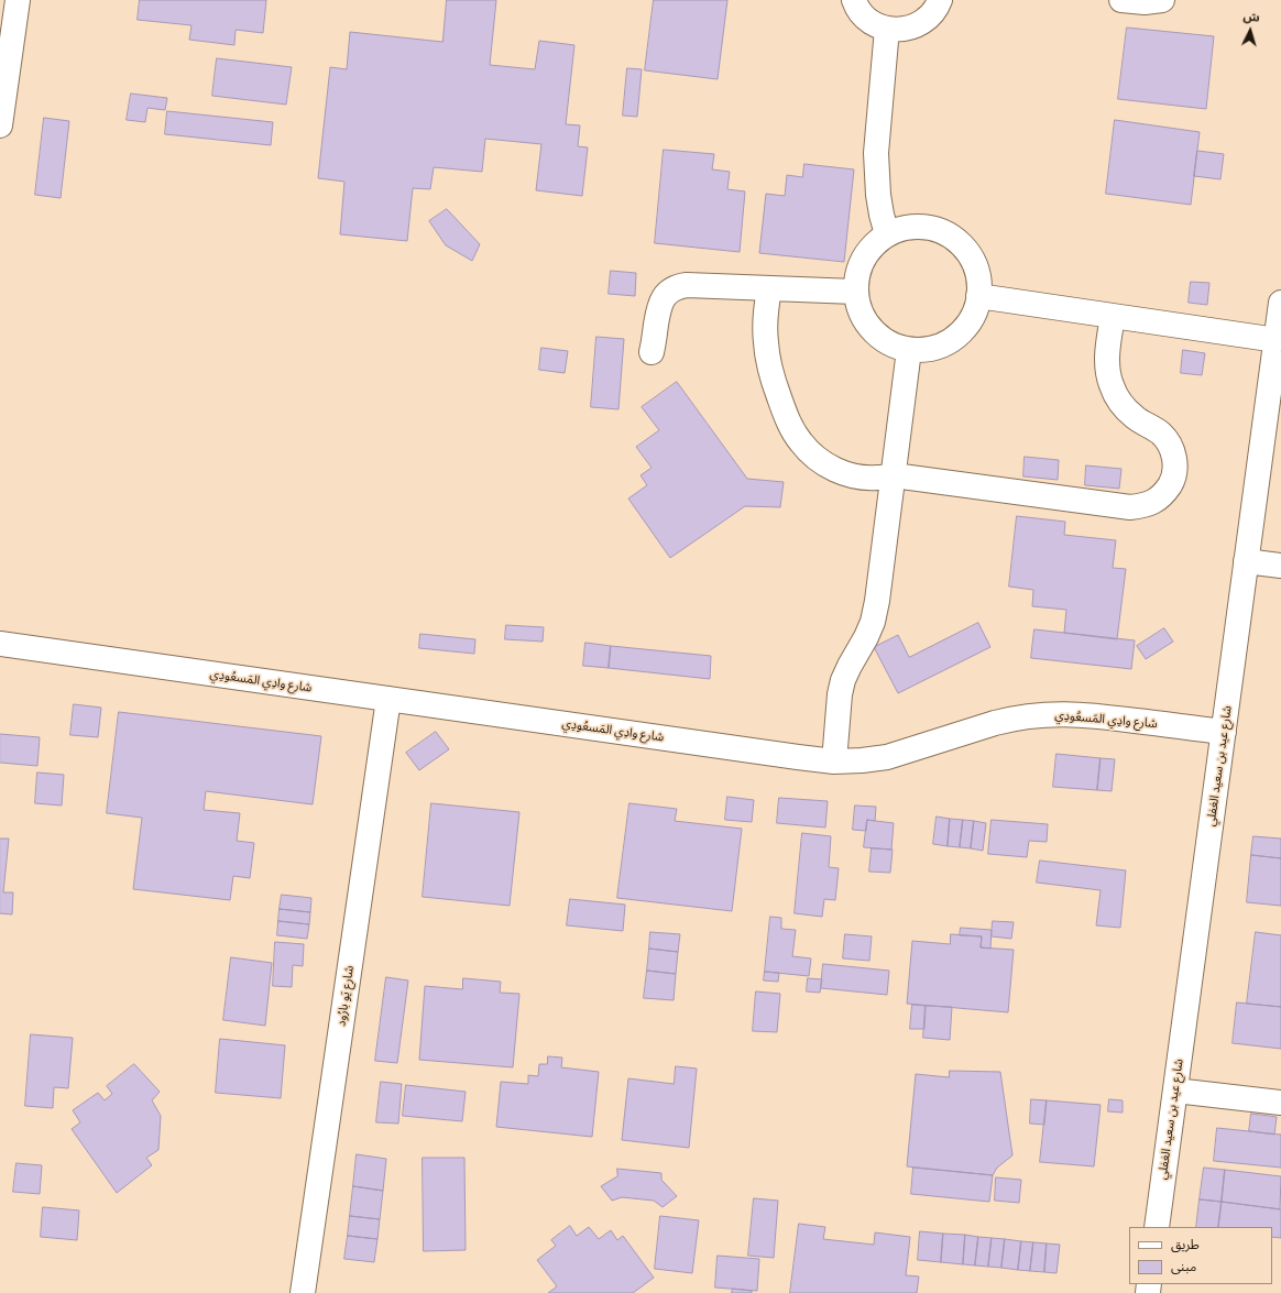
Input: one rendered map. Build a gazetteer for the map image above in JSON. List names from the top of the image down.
{
  "streets": {
    "street": ["شارع وادِي المَسعُودِي", "شارع عيد بن سعيد الغفلي", "شارع يَو بارُود"]
  },
  "crossings": [
    ["شارع وادِي المَسعُودِي", "شارع عيد بن سعيد الغفلي"],
    ["شارع وادِي المَسعُودِي", "شارع يَو بارُود"]
  ],
  "legend": ["طريق", "مبنى"],
  "north": "top"
}
